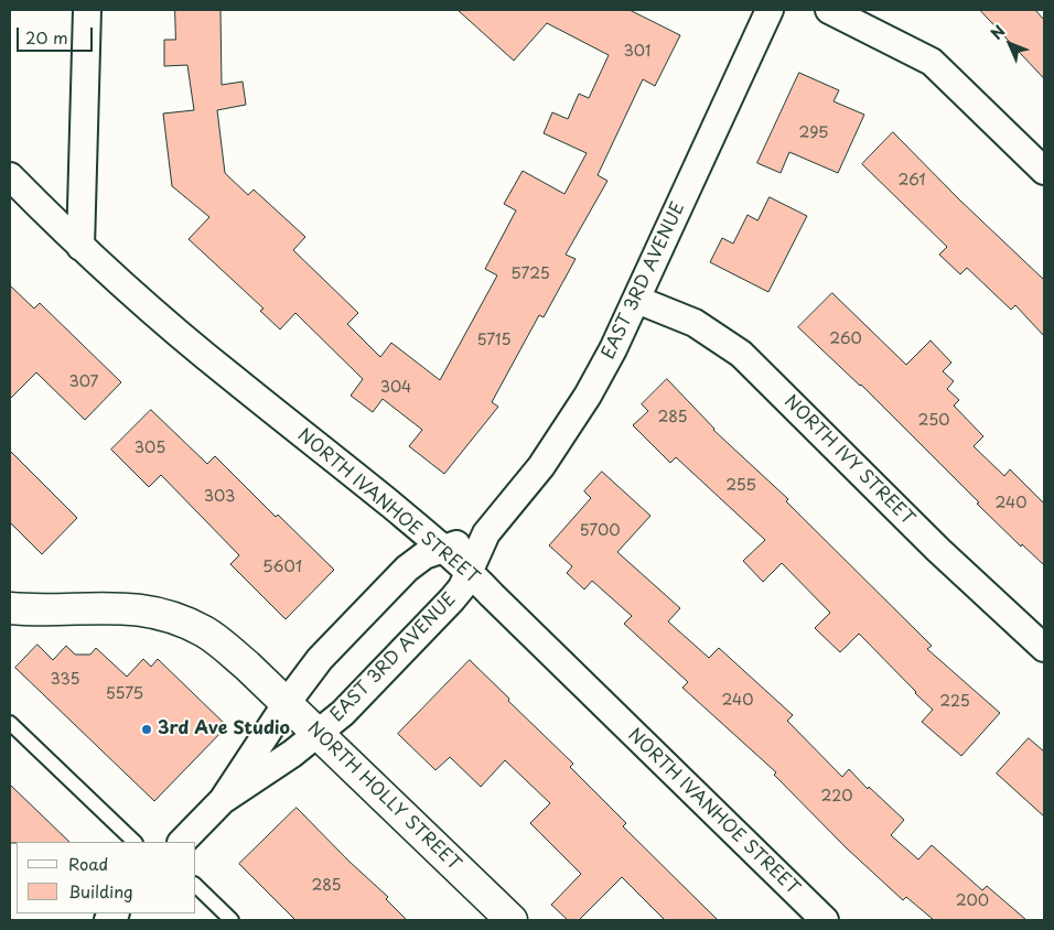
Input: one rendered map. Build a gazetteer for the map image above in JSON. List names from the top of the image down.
{
  "streets": {
    "street": [
      "EAST 3RD AVENUE",
      "NORTH IVY STREET",
      "NORTH IVANHOE STREET",
      "NORTH HOLLY STREET"
    ]
  },
  "crossings": [
    ["EAST 3RD AVENUE", "NORTH IVY STREET"],
    ["EAST 3RD AVENUE", "NORTH IVANHOE STREET"],
    ["EAST 3RD AVENUE", "NORTH HOLLY STREET"]
  ],
  "places": ["3rd Ave Studio"],
  "house_numbers": [
    "301",
    "295",
    "261",
    "5725",
    "260",
    "5715",
    "307",
    "304",
    "285",
    "250",
    "305",
    "255",
    "303",
    "240",
    "5700",
    "5601",
    "335",
    "5575",
    "240",
    "225",
    "220",
    "285",
    "200"
  ],
  "legend": ["Road", "Building"],
  "scale_bar": "20 m",
  "north": "top left"
}
